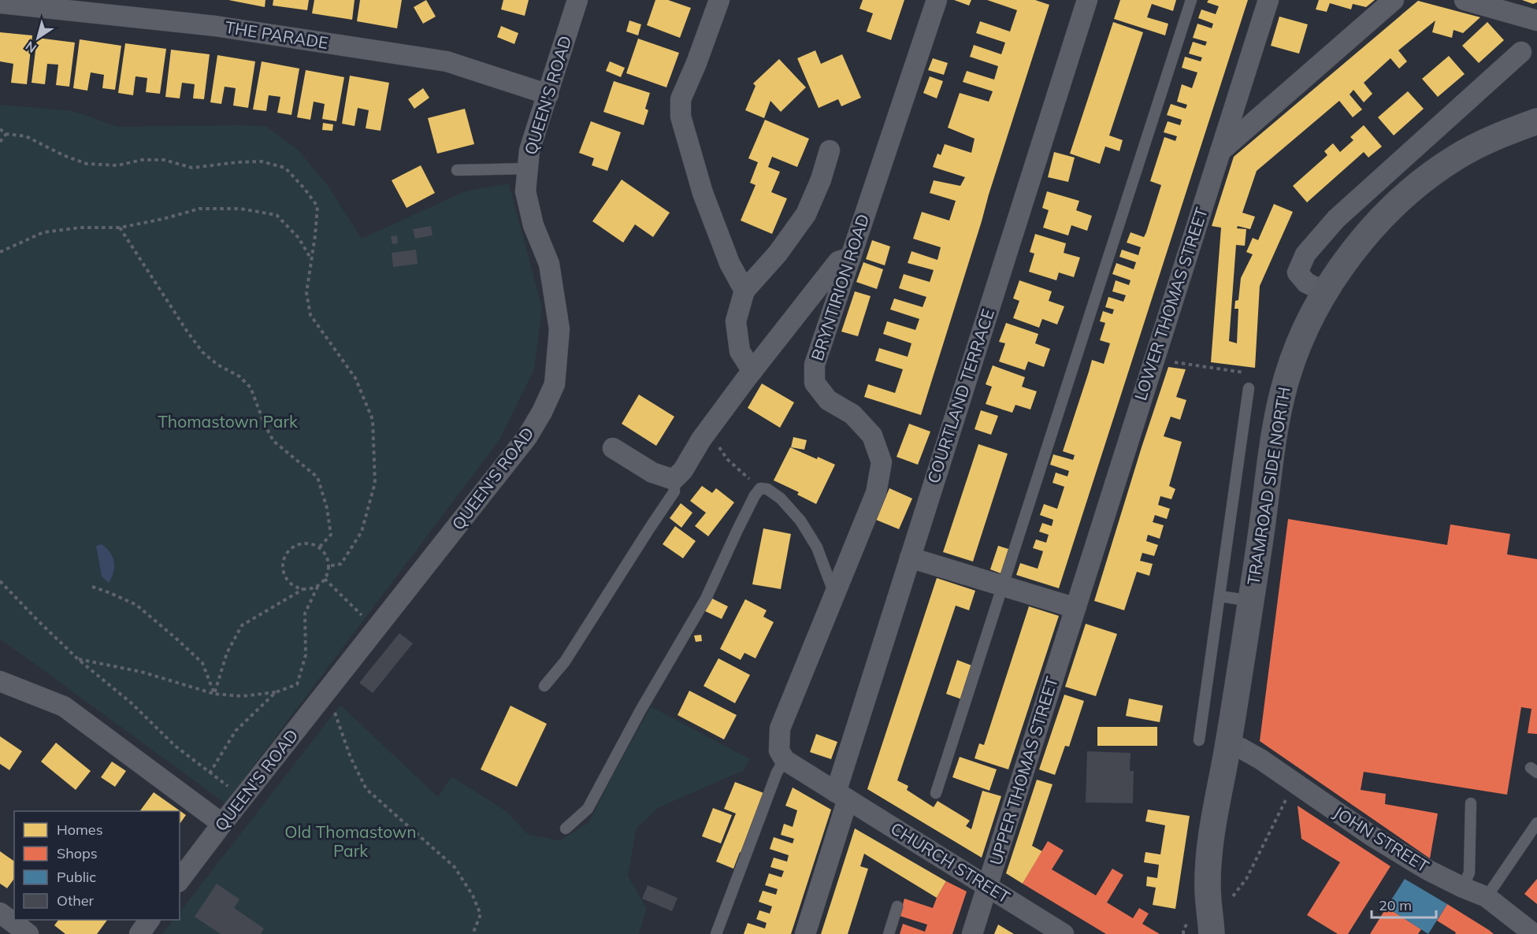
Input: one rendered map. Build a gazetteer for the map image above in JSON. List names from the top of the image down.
{
  "streets": {
    "street": [
      "THE PARADE",
      "QUEEN'S ROAD",
      "BRYNTIRION ROAD",
      "LOWER THOMAS STREET",
      "COURTLAND TERRACE",
      "TRAMROAD SIDE NORTH",
      "UPPER THOMAS STREET",
      "JOHN STREET",
      "CHURCH STREET"
    ]
  },
  "crossings": [
    ["THE PARADE", "QUEEN'S ROAD"],
    ["LOWER THOMAS STREET", "UPPER THOMAS STREET"],
    ["COURTLAND TERRACE", "CHURCH STREET"],
    ["TRAMROAD SIDE NORTH", "JOHN STREET"],
    ["UPPER THOMAS STREET", "CHURCH STREET"]
  ],
  "parks": ["Thomastown Park", "Old Thomastown Park"],
  "legend": [
    "Homes",
    "Shops",
    "Public",
    "Other"
  ],
  "scale_bar": "20 m",
  "north": "bottom left"
}
